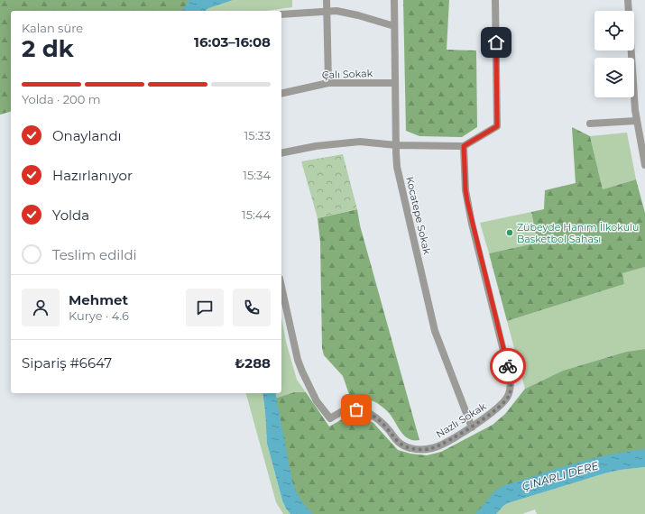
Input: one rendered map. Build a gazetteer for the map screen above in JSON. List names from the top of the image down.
{
  "streets": {
    "street": ["Çalı Sokak", "Kocatepe Sokak", "Nazlı Sokak"]
  },
  "crossings": [
    ["Çalı Sokak", "Kocatepe Sokak"],
    ["Kocatepe Sokak", "Nazlı Sokak"]
  ],
  "water": ["ÇINARLI DERE"],
  "places": ["Zübeyde Hanım İlkokulu Basketbol Sahası"],
  "page": {
    "heading": ["2 dk", "Kalan süre", "16:03–16:08"],
    "panel": [
      "Mehmet",
      "Kurye · 4.6",
      "Sipariş #6647",
      "₺288"
    ],
    "bar": "Yolda · 200 m",
    "list": [
      ["Onaylandı", "15:33"],
      ["Hazırlanıyor", "15:34"],
      ["Yolda", "15:44"],
      "Teslim edildi"
    ]
  }
}
